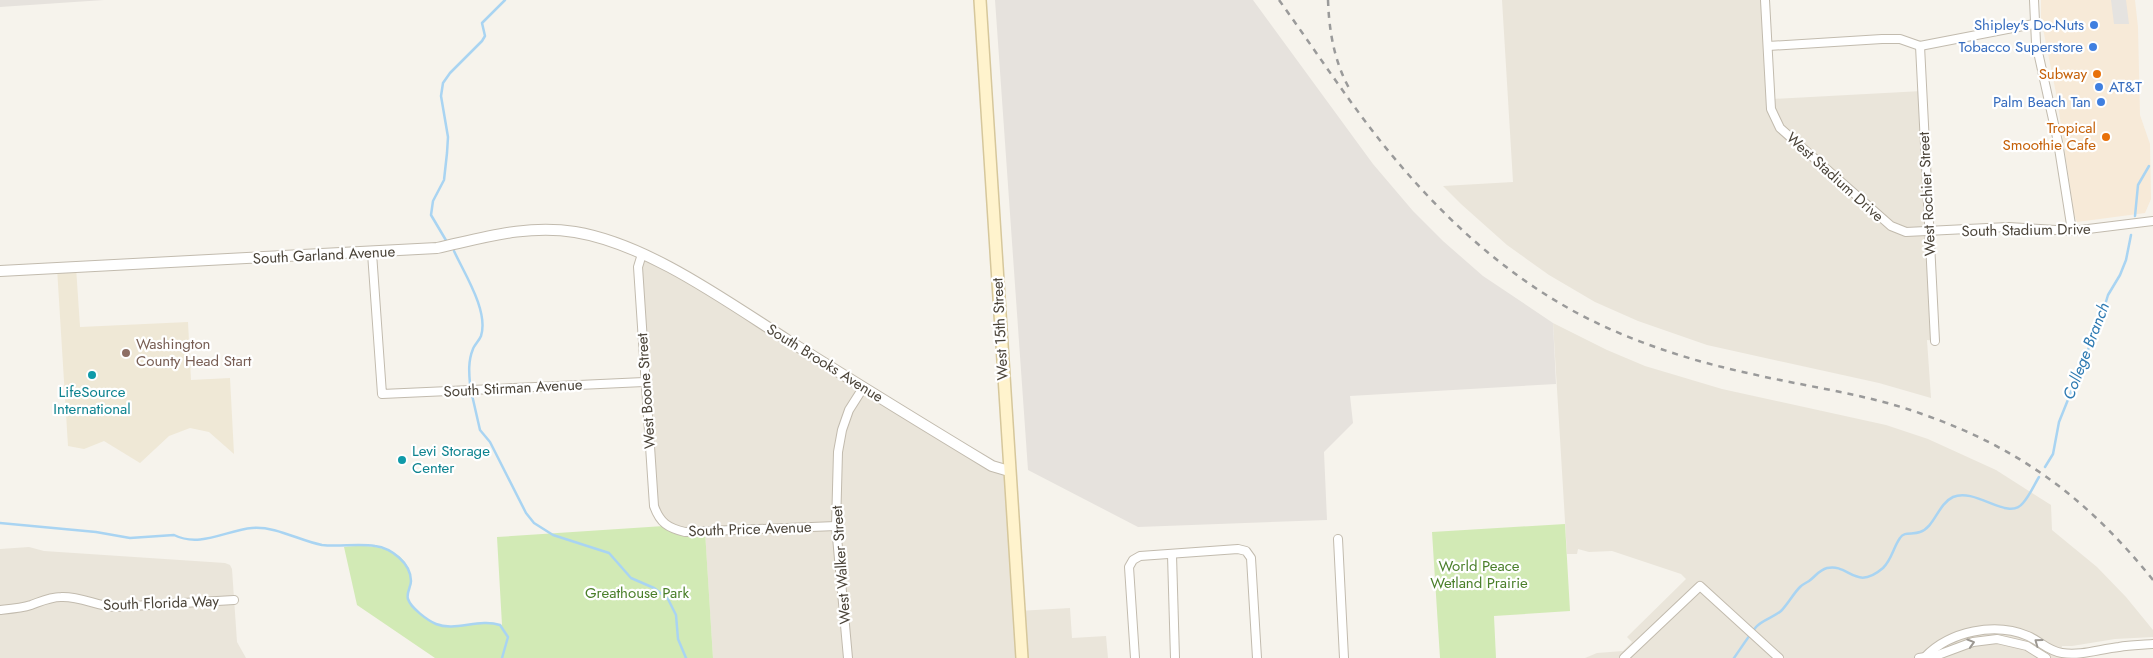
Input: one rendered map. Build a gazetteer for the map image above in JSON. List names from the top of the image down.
{
  "streets": {
    "main road": ["West 15th Street"],
    "street": [
      "West Stadium Drive",
      "West Rochier Street",
      "South Stadium Drive",
      "South Garland Avenue",
      "South Brooks Avenue",
      "South Stirman Avenue",
      "West Boone Street",
      "South Price Avenue",
      "West Walker Street",
      "South Florida Way"
    ]
  },
  "crossings": [
    ["West Stadium Drive", "West Rochier Street"],
    ["West Stadium Drive", "South Stadium Drive"],
    ["West Rochier Street", "South Stadium Drive"],
    ["South Garland Avenue", "South Brooks Avenue"],
    ["South Garland Avenue", "South Stirman Avenue"],
    ["South Garland Avenue", "West Boone Street"],
    ["West 15th Street", "South Brooks Avenue"],
    ["South Brooks Avenue", "West Boone Street"],
    ["South Brooks Avenue", "West Walker Street"],
    ["South Stirman Avenue", "West Boone Street"],
    ["West Boone Street", "South Price Avenue"],
    ["South Price Avenue", "West Walker Street"]
  ],
  "water": ["College Branch"],
  "parks": ["World Peace Wetland Prairie", "Greathouse Park"],
  "places": [
    "Shipley's Do-Nuts",
    "Tobacco Superstore",
    "Subway",
    "AT&T",
    "Palm Beach Tan",
    "Tropical Smoothie Cafe",
    "Washington County Head Start",
    "LifeSource International",
    "Levi Storage Center"
  ]
}
